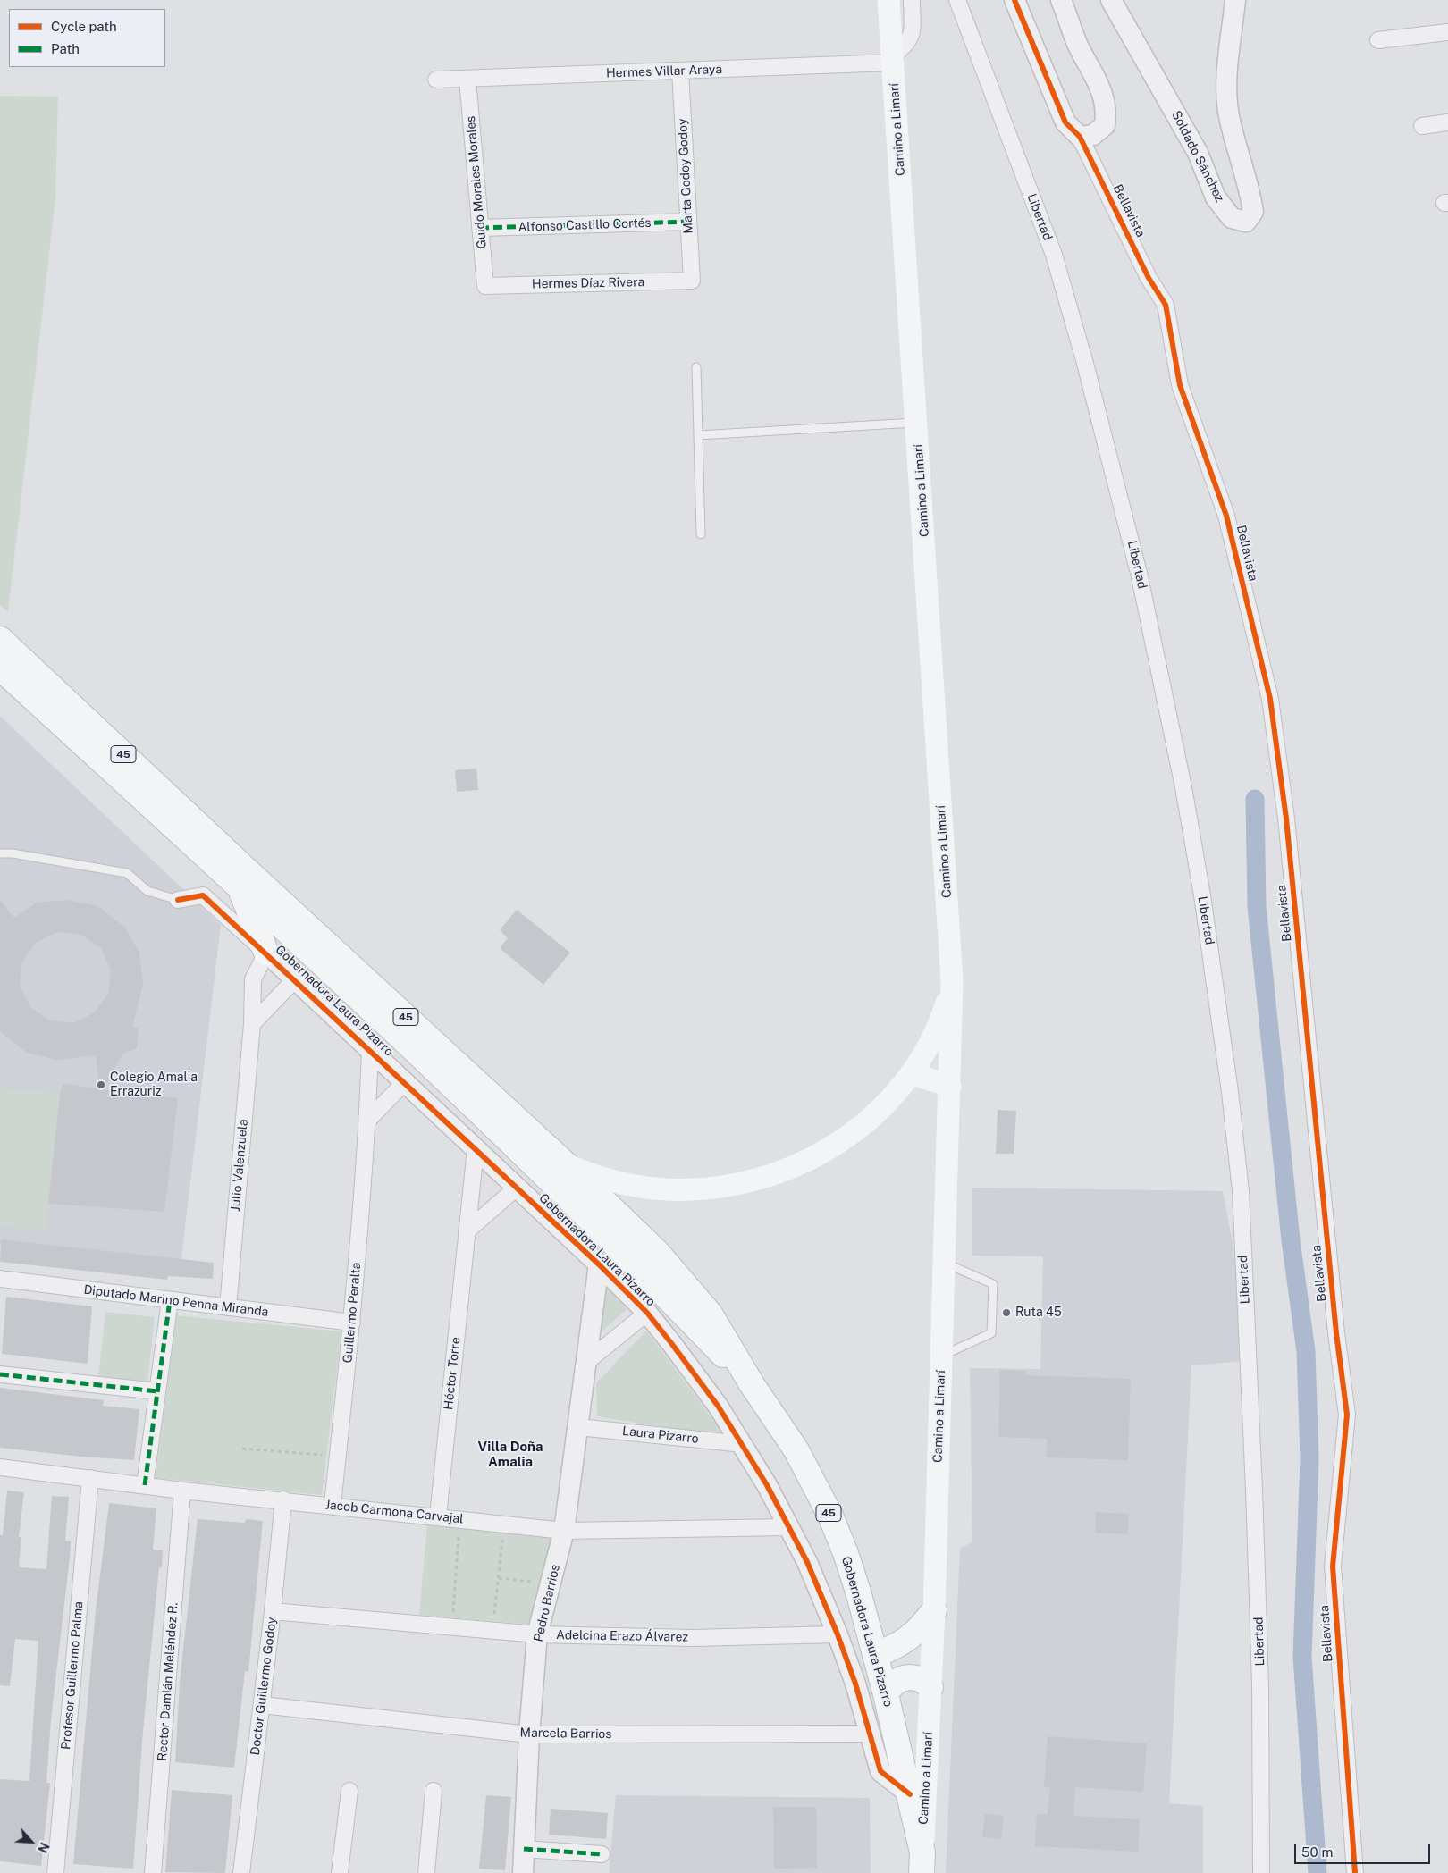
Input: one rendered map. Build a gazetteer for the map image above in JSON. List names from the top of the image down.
{
  "streets": {
    "main road": ["Camino a Limarí", "45", "Gobernadora Laura Pizarro"],
    "street": [
      "Hermes Villar Araya",
      "Soldado Sánchez",
      "Marta Godoy Godoy",
      "Guido Morales Morales",
      "Bellavista",
      "Libertad",
      "Alfonso Castillo Cortés",
      "Hermes Díaz Rivera",
      "Julio Valenzuela",
      "Diputado Marino Penna Miranda",
      "Guillermo Peralta",
      "Héctor Torre",
      "Laura Pizarro",
      "Jacob Carmona Carvajal",
      "Pedro Barrios",
      "Adelcina Erazo Álvarez",
      "Profesor Guillermo Palma",
      "Rector Damián Meléndez R.",
      "Doctor Guillermo Godoy",
      "Marcela Barrios"
    ]
  },
  "crossings": [
    ["Hermes Villar Araya", "Camino a Limarí"],
    ["Hermes Villar Araya", "Marta Godoy Godoy"],
    ["Hermes Villar Araya", "Guido Morales Morales"],
    ["Camino a Limarí", "Gobernadora Laura Pizarro"],
    ["Marta Godoy Godoy", "Alfonso Castillo Cortés"],
    ["Marta Godoy Godoy", "Hermes Díaz Rivera"],
    ["Guido Morales Morales", "Alfonso Castillo Cortés"],
    ["Guido Morales Morales", "Hermes Díaz Rivera"],
    ["Gobernadora Laura Pizarro", "Julio Valenzuela"],
    ["Gobernadora Laura Pizarro", "Guillermo Peralta"],
    ["Gobernadora Laura Pizarro", "Héctor Torre"],
    ["Gobernadora Laura Pizarro", "Laura Pizarro"],
    ["Gobernadora Laura Pizarro", "Jacob Carmona Carvajal"],
    ["Gobernadora Laura Pizarro", "Pedro Barrios"],
    ["Gobernadora Laura Pizarro", "Adelcina Erazo Álvarez"],
    ["Gobernadora Laura Pizarro", "Marcela Barrios"],
    ["Julio Valenzuela", "Diputado Marino Penna Miranda"],
    ["Diputado Marino Penna Miranda", "Guillermo Peralta"],
    ["Guillermo Peralta", "Jacob Carmona Carvajal"],
    ["Héctor Torre", "Jacob Carmona Carvajal"],
    ["Laura Pizarro", "Pedro Barrios"],
    ["Jacob Carmona Carvajal", "Pedro Barrios"],
    ["Jacob Carmona Carvajal", "Profesor Guillermo Palma"],
    ["Jacob Carmona Carvajal", "Rector Damián Meléndez R."],
    ["Jacob Carmona Carvajal", "Doctor Guillermo Godoy"],
    ["Pedro Barrios", "Adelcina Erazo Álvarez"],
    ["Pedro Barrios", "Marcela Barrios"],
    ["Adelcina Erazo Álvarez", "Doctor Guillermo Godoy"],
    ["Doctor Guillermo Godoy", "Marcela Barrios"]
  ],
  "districts": ["Villa Doña Amalia"],
  "places": ["Colegio Amalia Errazuriz", "Ruta 45"],
  "legend": ["Cycle path", "Path"],
  "scale_bar": "50 m",
  "north": "bottom right"
}
